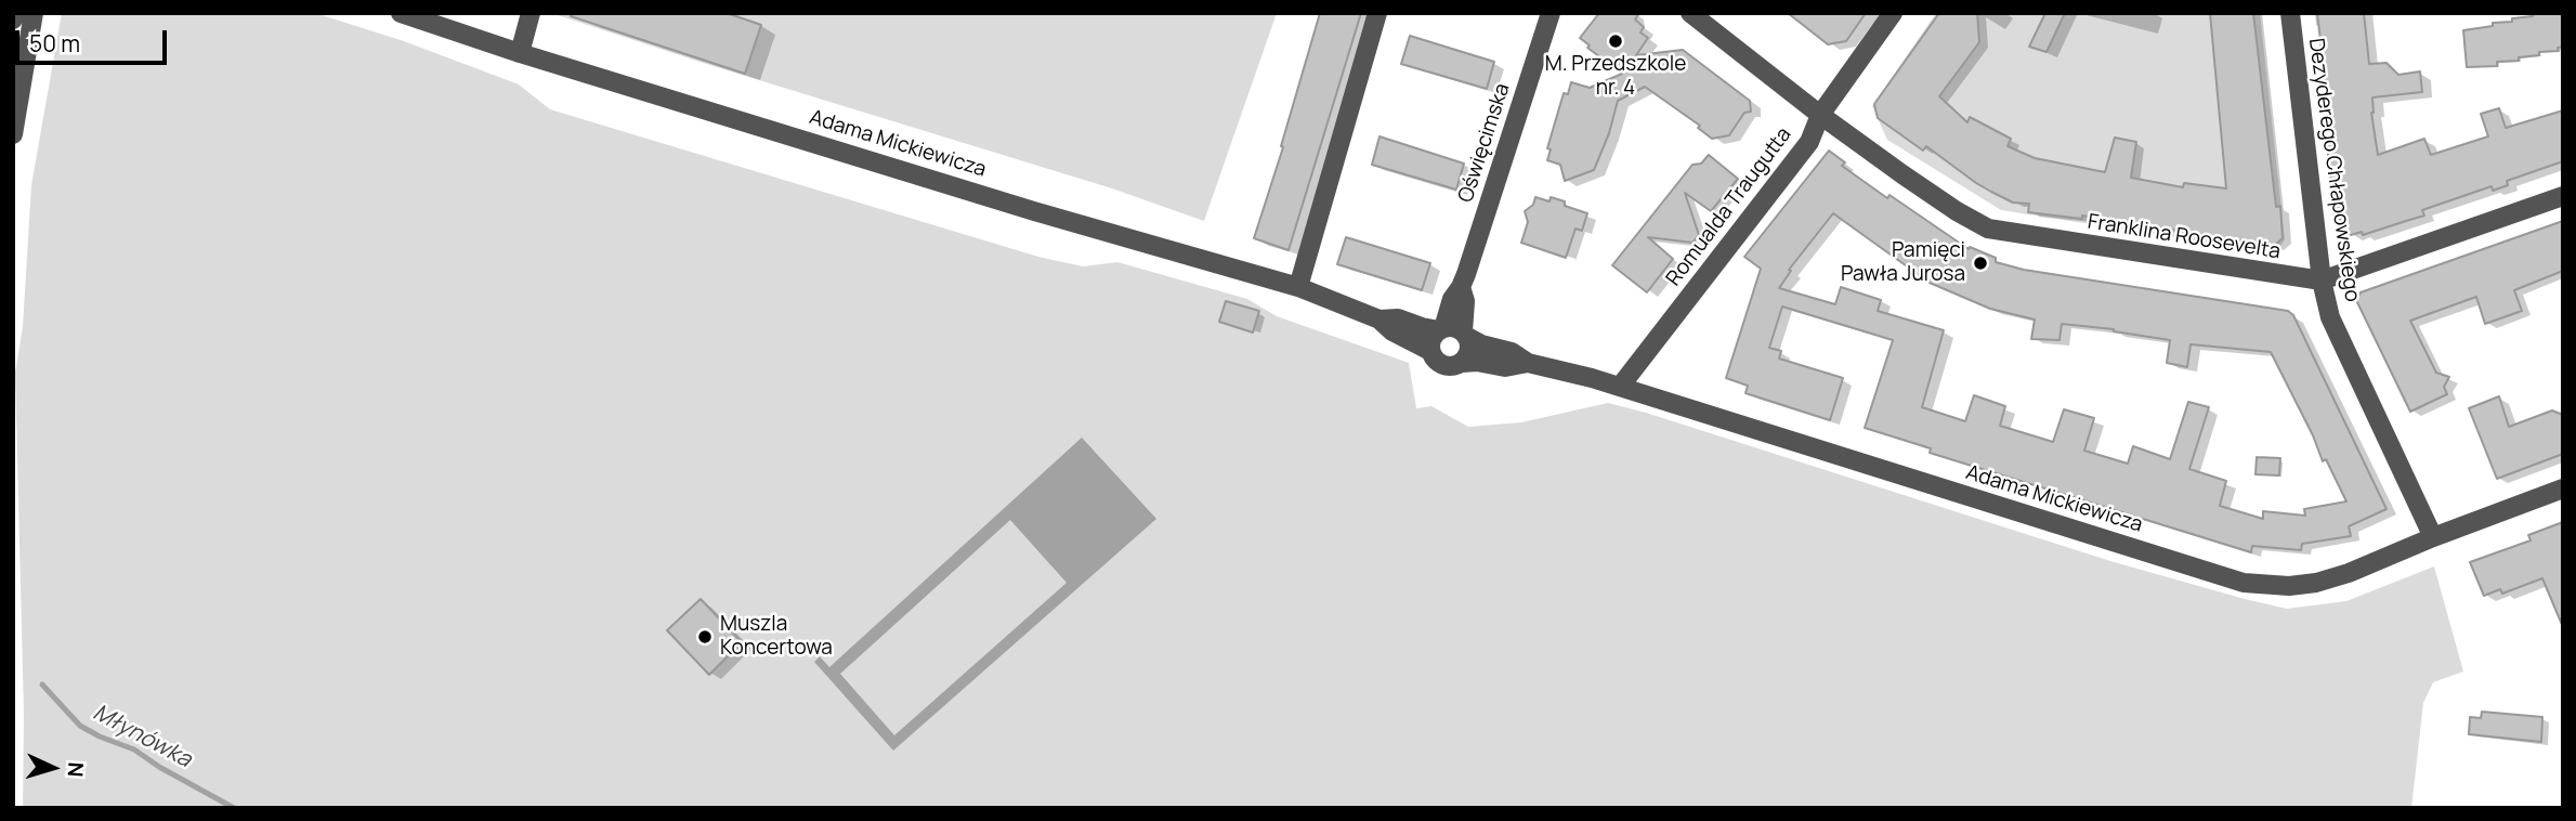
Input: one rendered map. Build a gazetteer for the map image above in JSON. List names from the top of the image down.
{
  "streets": {
    "street": [
      "Oświęcimska",
      "Adama Mickiewicza",
      "Dezyderego Chłapowskiego",
      "Romualda Traugutta",
      "Franklina Roosevelta"
    ]
  },
  "crossings": [
    ["Oświęcimska", "Adama Mickiewicza"],
    ["Adama Mickiewicza", "Dezyderego Chłapowskiego"],
    ["Adama Mickiewicza", "Romualda Traugutta"],
    ["Dezyderego Chłapowskiego", "Franklina Roosevelta"],
    ["Romualda Traugutta", "Franklina Roosevelta"]
  ],
  "water": ["Młynówka"],
  "places": ["M. Przedszkole nr. 4", "Pamięci Pawła Jurosa", "Muszla Koncertowa"],
  "scale_bar": "50 m",
  "north": "right"
}
